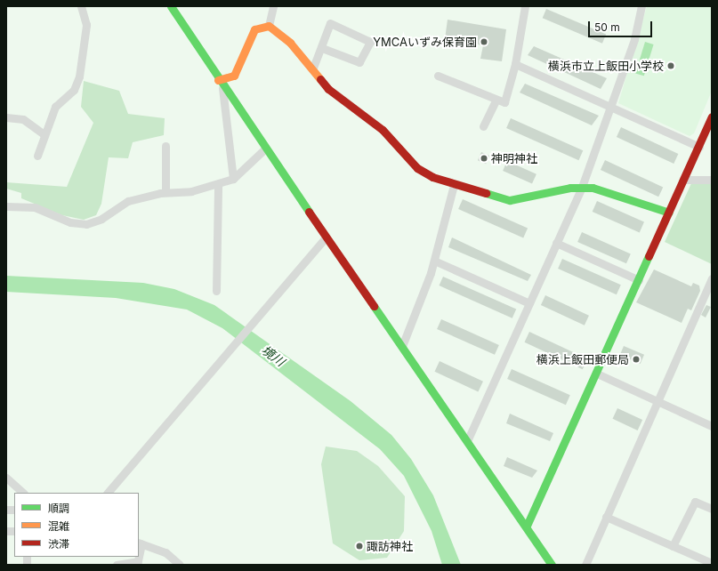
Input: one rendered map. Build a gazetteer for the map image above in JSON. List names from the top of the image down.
{
  "water": ["境川"],
  "places": [
    "YMCAいずみ保育園",
    "横浜市立上飯田小学校",
    "神明神社",
    "横浜上飯田郵便局",
    "諏訪神社"
  ],
  "legend": ["順調", "混雑", "渋滞"],
  "scale_bar": "50 m"
}
